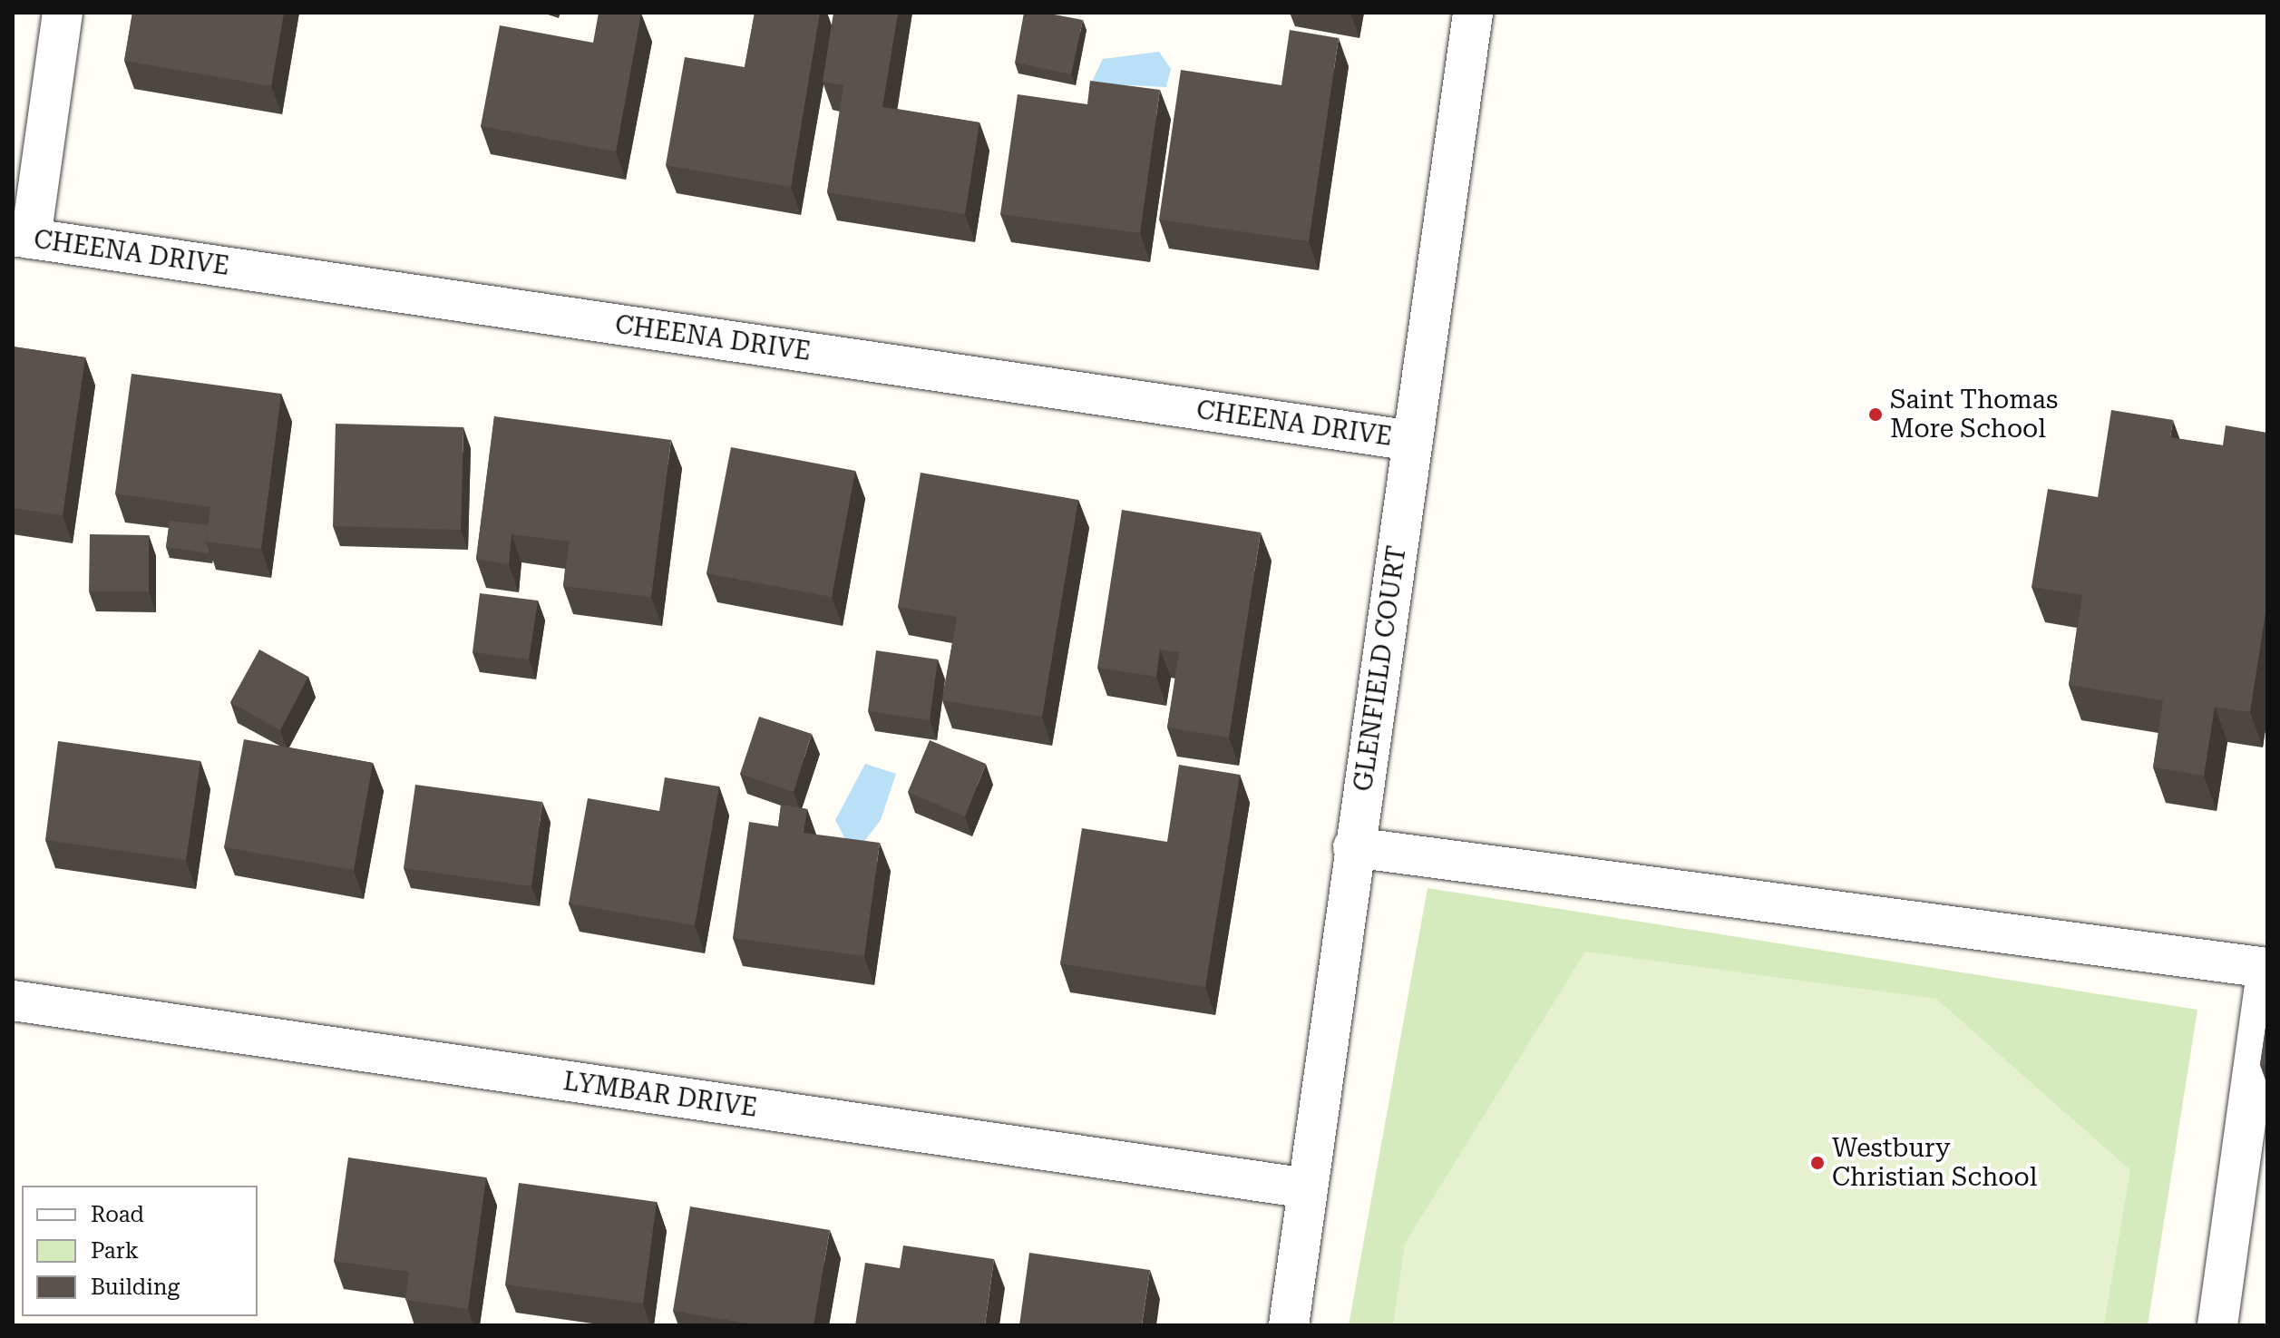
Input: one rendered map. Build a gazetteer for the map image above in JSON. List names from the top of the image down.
{
  "streets": {
    "street": ["CHEENA DRIVE", "GLENFIELD COURT", "LYMBAR DRIVE"]
  },
  "crossings": [
    ["CHEENA DRIVE", "GLENFIELD COURT"],
    ["GLENFIELD COURT", "LYMBAR DRIVE"]
  ],
  "places": ["Saint Thomas More School", "Westbury Christian School"],
  "legend": ["Road", "Park", "Building"]
}
